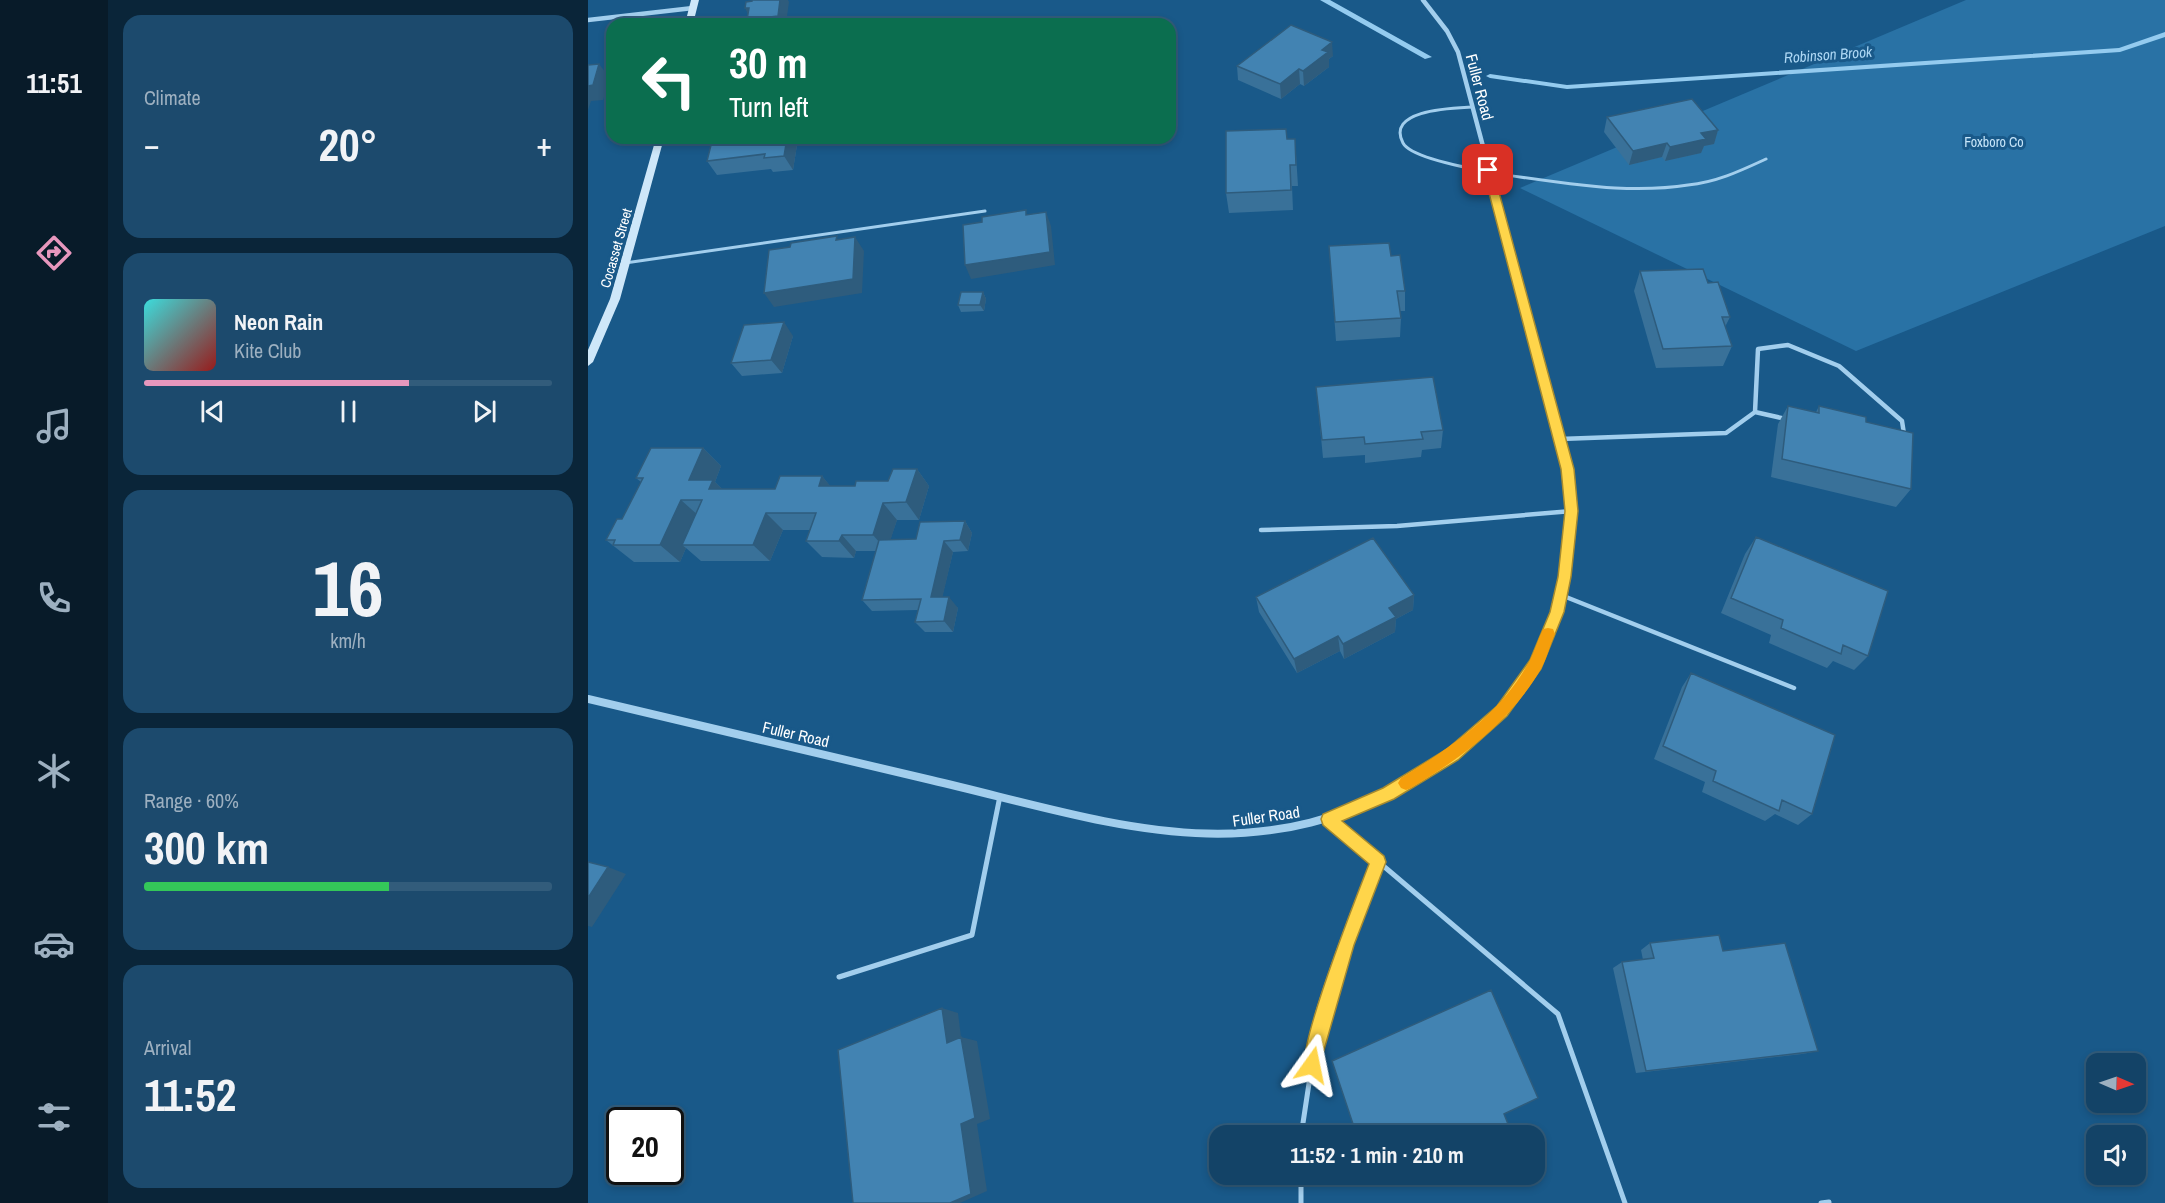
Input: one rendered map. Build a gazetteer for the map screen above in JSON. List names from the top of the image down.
{
  "streets": {
    "main road": ["Cocasset Street"],
    "street": ["Fuller Road"]
  },
  "water": ["Robinson Brook"],
  "parks": ["Foxboro Co"],
  "north": "right",
  "page": {
    "tabs": "11:51",
    "tile": [
      "Climate",
      ["16", "km/h"],
      ["Range · 60%", "300 km"],
      ["Arrival", "11:52"]
    ],
    "turn": ["30 m", "Turn left"],
    "heat": ["−", "20°", "+"],
    "song": ["Neon Rain", "Kite Club"],
    "limit": "20",
    "trip": "11:52 · 1 min · 210 m"
  }
}
